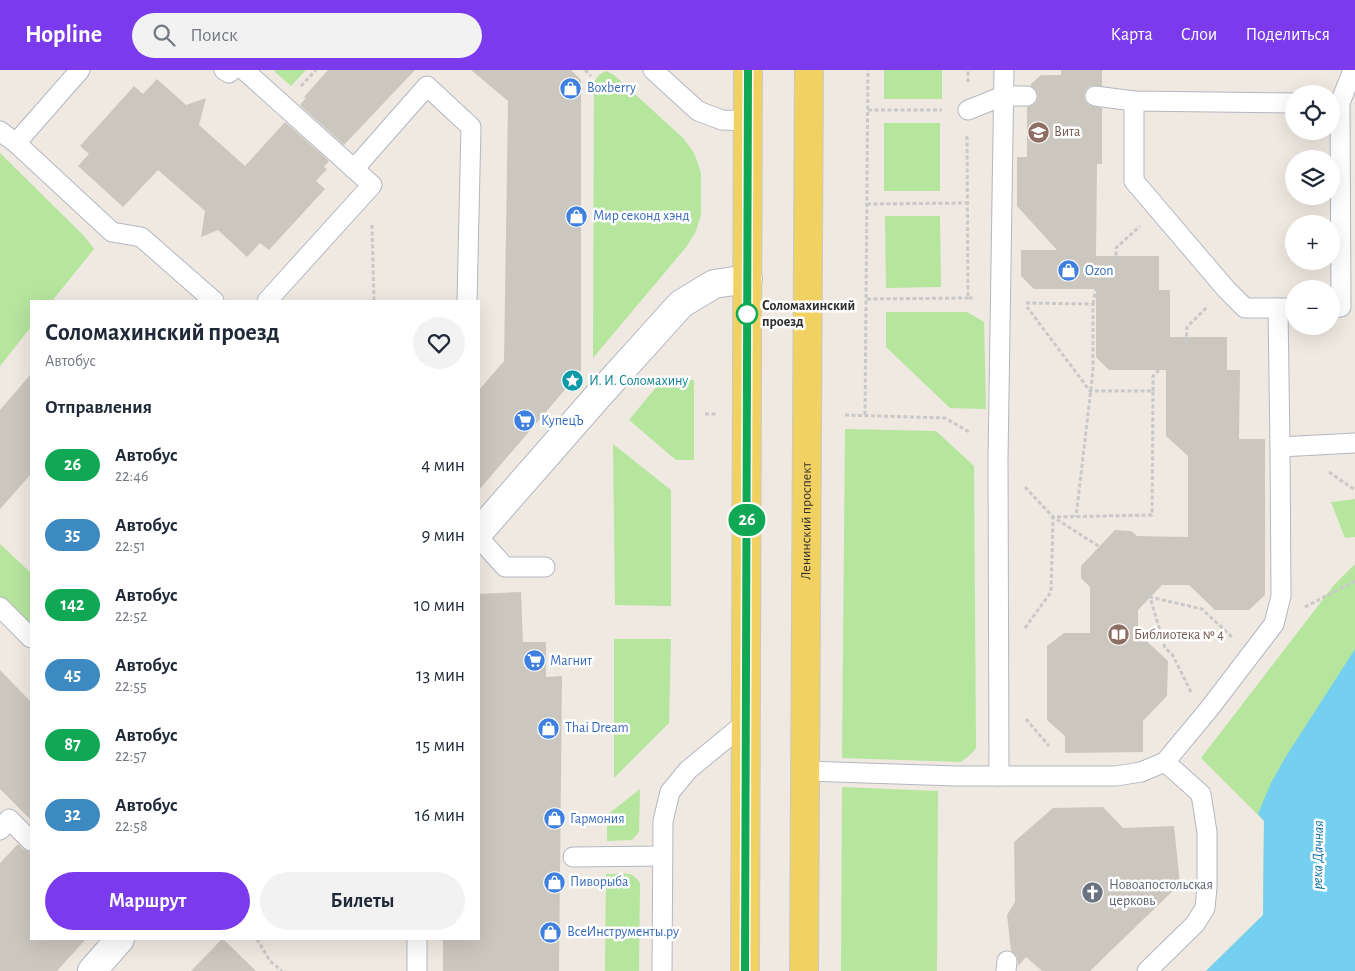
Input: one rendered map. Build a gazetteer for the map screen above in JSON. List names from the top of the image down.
{
  "streets": {
    "main road": ["Ленинский проспект"]
  },
  "water": ["река Дачная"],
  "places": {
    "shop": [
      "Boxberry",
      "Мир секонд хэнд",
      "Ozon",
      "Thai Dream",
      "Гармония",
      "Пиворыба",
      "ВсеИнструменты.ру"
    ],
    "school or university": ["Вита"],
    "other": ["Соломахинский проезд"],
    "place": ["И. И. Соломахину"],
    "supermarket": ["КупецЪ", "Магнит"],
    "library": ["Библиотека № 4"],
    "church": ["Новоапостольская церковь"]
  },
  "lines": ["bus line 26"],
  "page": {
    "header": "Hopline",
    "search": "Поиск",
    "nav": ["Карта", "Слои", "Поделиться"],
    "on_map": "26",
    "map_buttons": ["+", "−"],
    "heading": [
      ["Соломахинский проезд", "Автобус"],
      "Отправления"
    ],
    "list": [
      {
        "mark": "26",
        "name": "Автобус",
        "note": "22:46",
        "value": "4 мин"
      },
      {
        "mark": "35",
        "name": "Автобус",
        "note": "22:51",
        "value": "9 мин"
      },
      {
        "mark": "142",
        "name": "Автобус",
        "note": "22:52",
        "value": "10 мин"
      },
      {
        "mark": "45",
        "name": "Автобус",
        "note": "22:55",
        "value": "13 мин"
      },
      {
        "mark": "87",
        "name": "Автобус",
        "note": "22:57",
        "value": "15 мин"
      },
      {
        "mark": "32",
        "name": "Автобус",
        "note": "22:58",
        "value": "16 мин"
      }
    ],
    "buttons": ["Маршрут", "Билеты"]
  }
}
